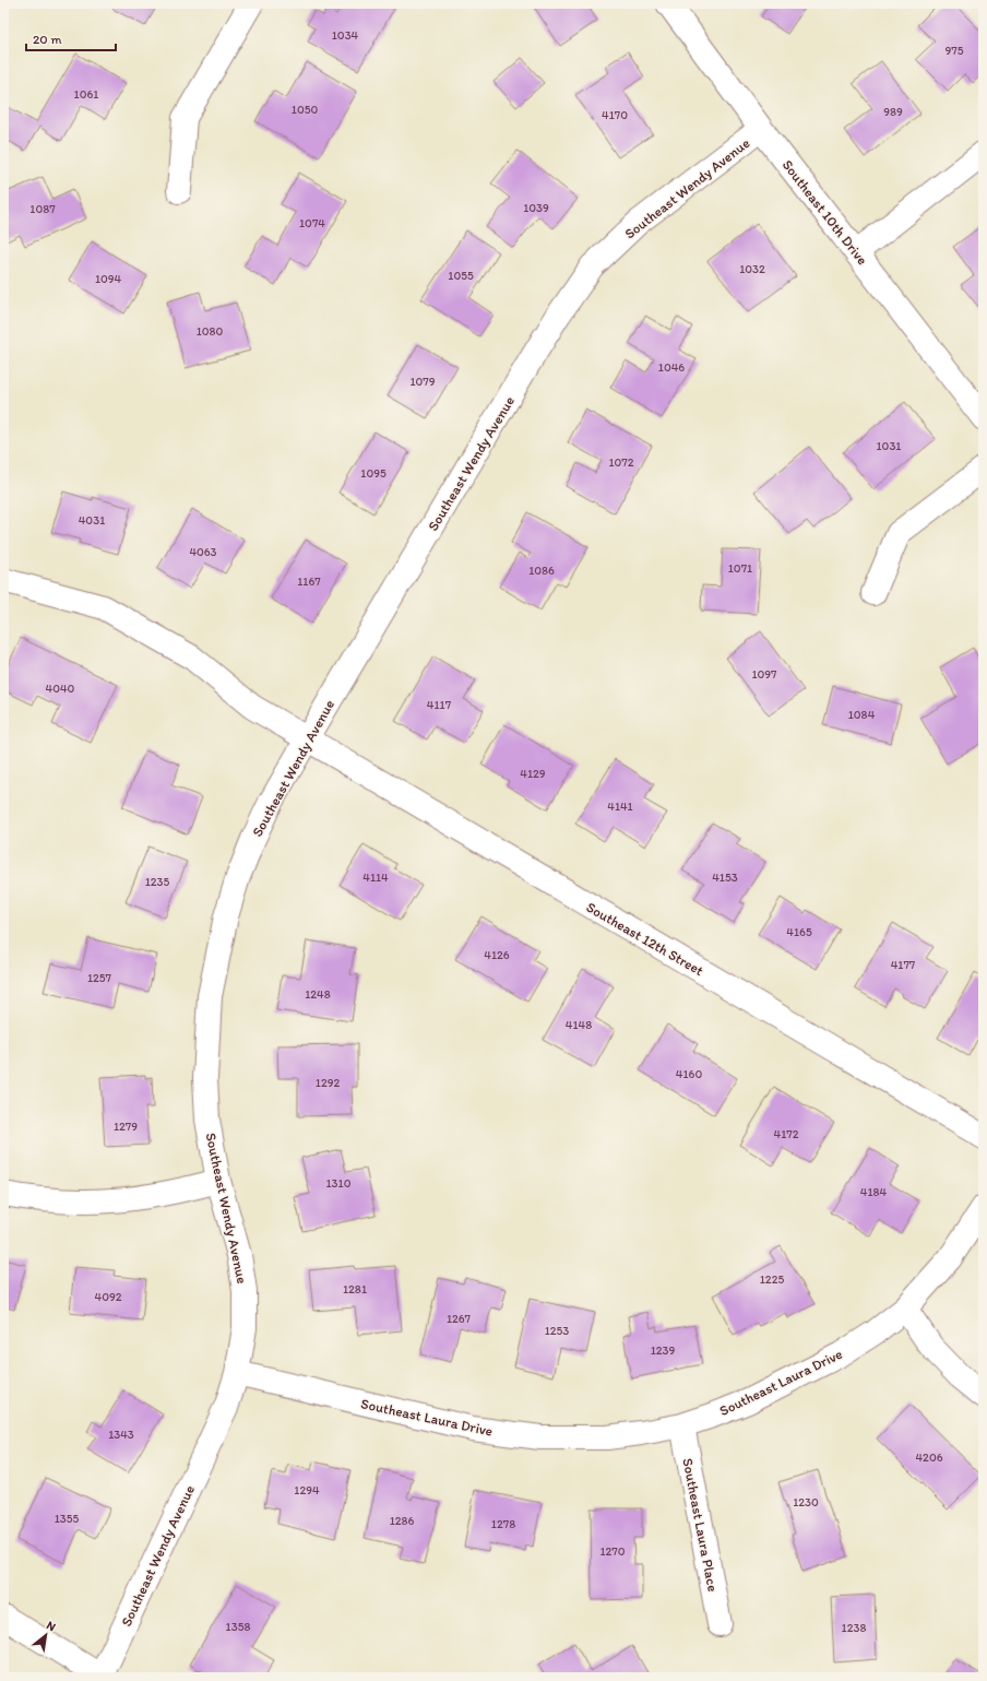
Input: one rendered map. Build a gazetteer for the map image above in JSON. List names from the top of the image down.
{
  "streets": {
    "street": [
      "Southeast Wendy Avenue",
      "Southeast 10th Drive",
      "Southeast 12th Street",
      "Southeast Laura Drive",
      "Southeast Laura Place"
    ]
  },
  "crossings": [
    ["Southeast Wendy Avenue", "Southeast 10th Drive"],
    ["Southeast Wendy Avenue", "Southeast 12th Street"],
    ["Southeast Wendy Avenue", "Southeast Laura Drive"],
    ["Southeast Laura Drive", "Southeast Laura Place"]
  ],
  "house_numbers": [
    "1034",
    "975",
    "1061",
    "1050",
    "989",
    "4170",
    "1039",
    "1087",
    "1074",
    "1032",
    "1055",
    "1094",
    "1080",
    "1046",
    "1079",
    "1031",
    "1072",
    "1095",
    "4031",
    "4063",
    "1071",
    "1086",
    "1167",
    "1097",
    "4040",
    "4117",
    "1084",
    "4129",
    "4141",
    "4114",
    "4153",
    "1235",
    "4165",
    "4126",
    "4177",
    "1257",
    "1248",
    "4148",
    "4160",
    "1292",
    "1279",
    "4172",
    "1310",
    "4184",
    "1225",
    "1281",
    "4092",
    "1267",
    "1253",
    "1239",
    "1343",
    "4206",
    "1294",
    "1230",
    "1355",
    "1286",
    "1278",
    "1270",
    "1358",
    "1238"
  ],
  "scale_bar": "20 m",
  "north": "top right"
}
